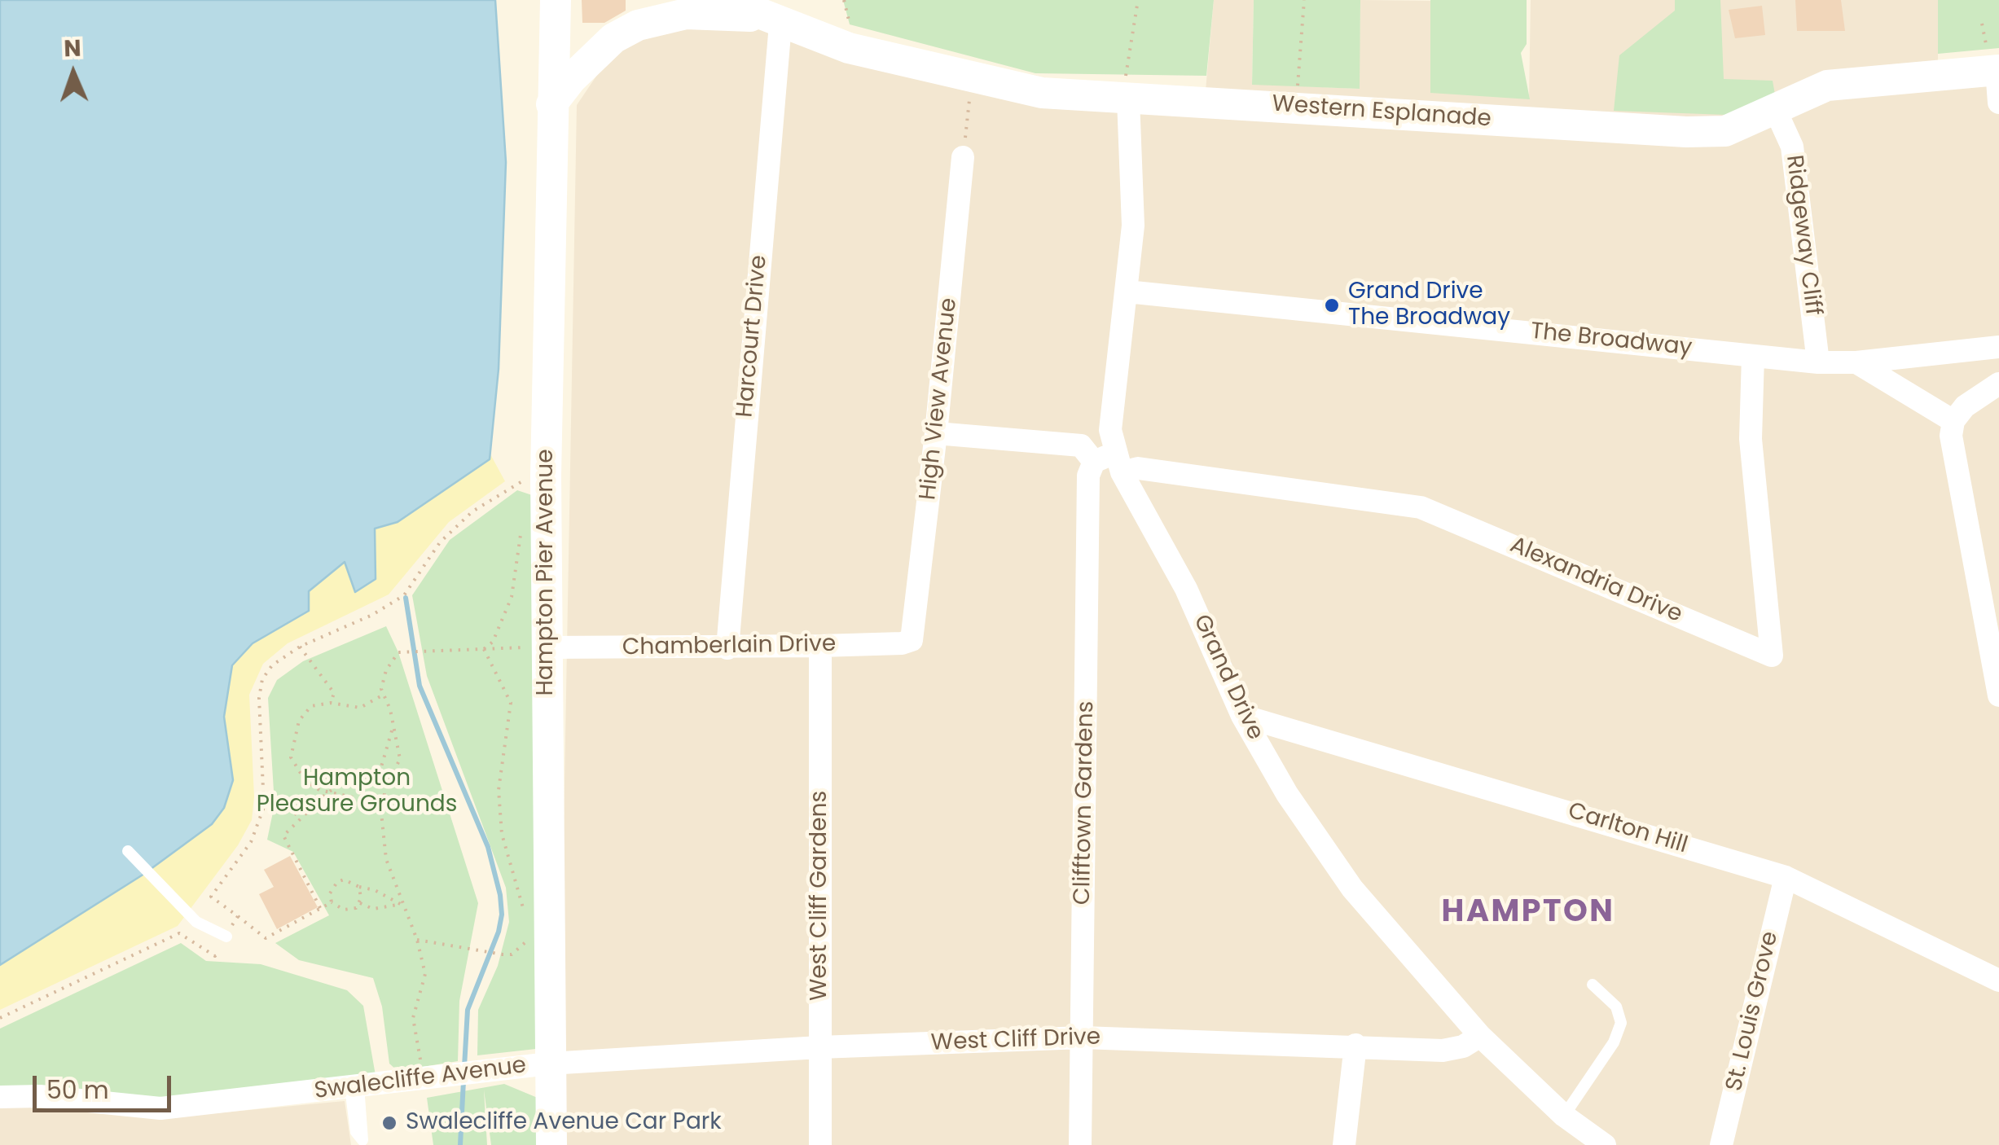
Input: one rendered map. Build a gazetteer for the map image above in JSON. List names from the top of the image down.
{
  "streets": {
    "street": [
      "Western Esplanade",
      "Ridgeway Cliff",
      "Harcourt Drive",
      "The Broadway",
      "High View Avenue",
      "Hampton Pier Avenue",
      "Alexandria Drive",
      "Chamberlain Drive",
      "Grand Drive",
      "Clifftown Gardens",
      "Carlton Hill",
      "West Cliff Gardens",
      "St. Louis Grove",
      "West Cliff Drive",
      "Swalecliffe Avenue"
    ]
  },
  "crossings": [
    ["Western Esplanade", "Ridgeway Cliff"],
    ["Western Esplanade", "Harcourt Drive"],
    ["Western Esplanade", "Hampton Pier Avenue"],
    ["Western Esplanade", "Grand Drive"],
    ["Ridgeway Cliff", "The Broadway"],
    ["Harcourt Drive", "Chamberlain Drive"],
    ["The Broadway", "Alexandria Drive"],
    ["The Broadway", "Grand Drive"],
    ["High View Avenue", "Chamberlain Drive"],
    ["Hampton Pier Avenue", "Chamberlain Drive"],
    ["Hampton Pier Avenue", "West Cliff Drive"],
    ["Hampton Pier Avenue", "Swalecliffe Avenue"],
    ["Alexandria Drive", "Grand Drive"],
    ["Alexandria Drive", "Clifftown Gardens"],
    ["Chamberlain Drive", "West Cliff Gardens"],
    ["Grand Drive", "Clifftown Gardens"],
    ["Grand Drive", "Carlton Hill"],
    ["Grand Drive", "West Cliff Drive"],
    ["Clifftown Gardens", "West Cliff Drive"],
    ["Carlton Hill", "St. Louis Grove"],
    ["West Cliff Gardens", "West Cliff Drive"],
    ["West Cliff Drive", "Swalecliffe Avenue"]
  ],
  "districts": ["HAMPTON"],
  "parks": ["Hampton Pleasure Grounds"],
  "places": ["Grand Drive The Broadway", "Swalecliffe Avenue Car Park"],
  "scale_bar": "50 m",
  "north": "top"
}
